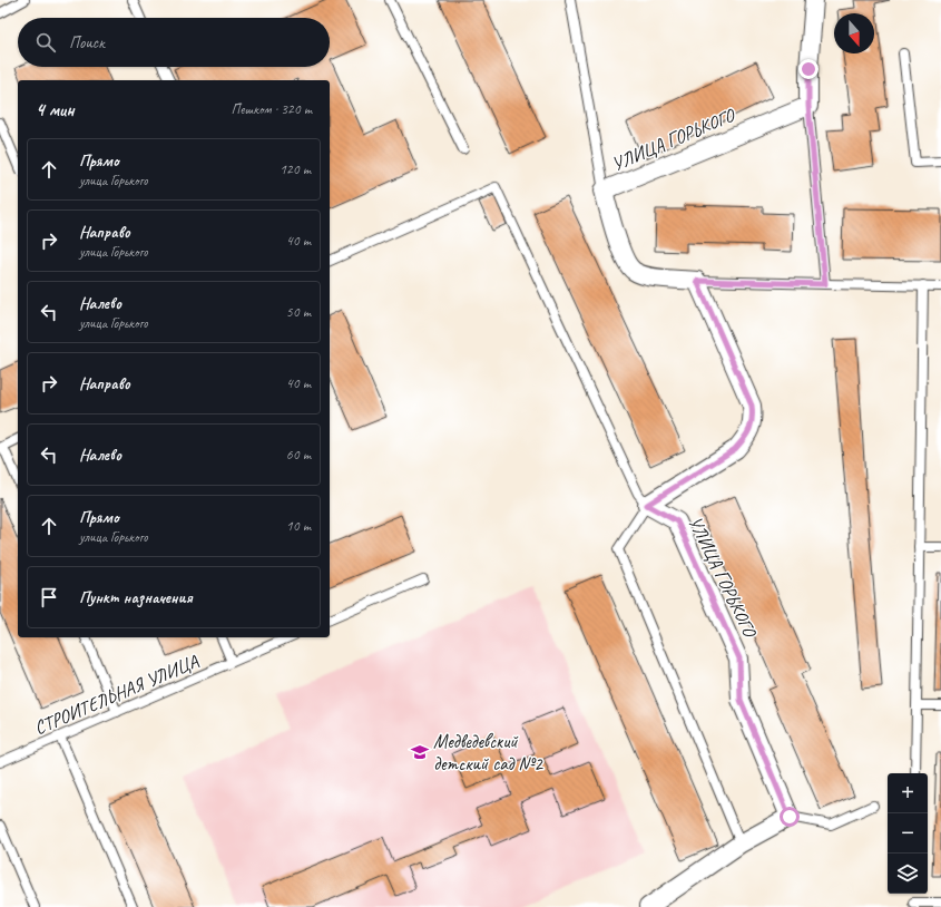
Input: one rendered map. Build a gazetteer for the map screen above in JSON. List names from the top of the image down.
{
  "streets": {
    "street": ["УЛИЦА ГОРЬКОГО"],
    "lane": ["СТРОИТЕЛЬНАЯ УЛИЦА"]
  },
  "places": {
    "school or university": ["Медведевский детский сад №2"]
  },
  "north": "bottom",
  "page": {
    "search": "Поиск",
    "heading": ["4 мин", "Пешком · 320 m"],
    "list": [
      ["Прямо", "улица Горького", "120 m"],
      ["Направо", "улица Горького", "40 m"],
      ["Налево", "улица Горького", "50 m"],
      ["Направо", "40 m"],
      ["Налево", "60 m"],
      ["Прямо", "улица Горького", "10 m"],
      "Пункт назначения"
    ],
    "map_buttons": ["+", "−"]
  }
}
